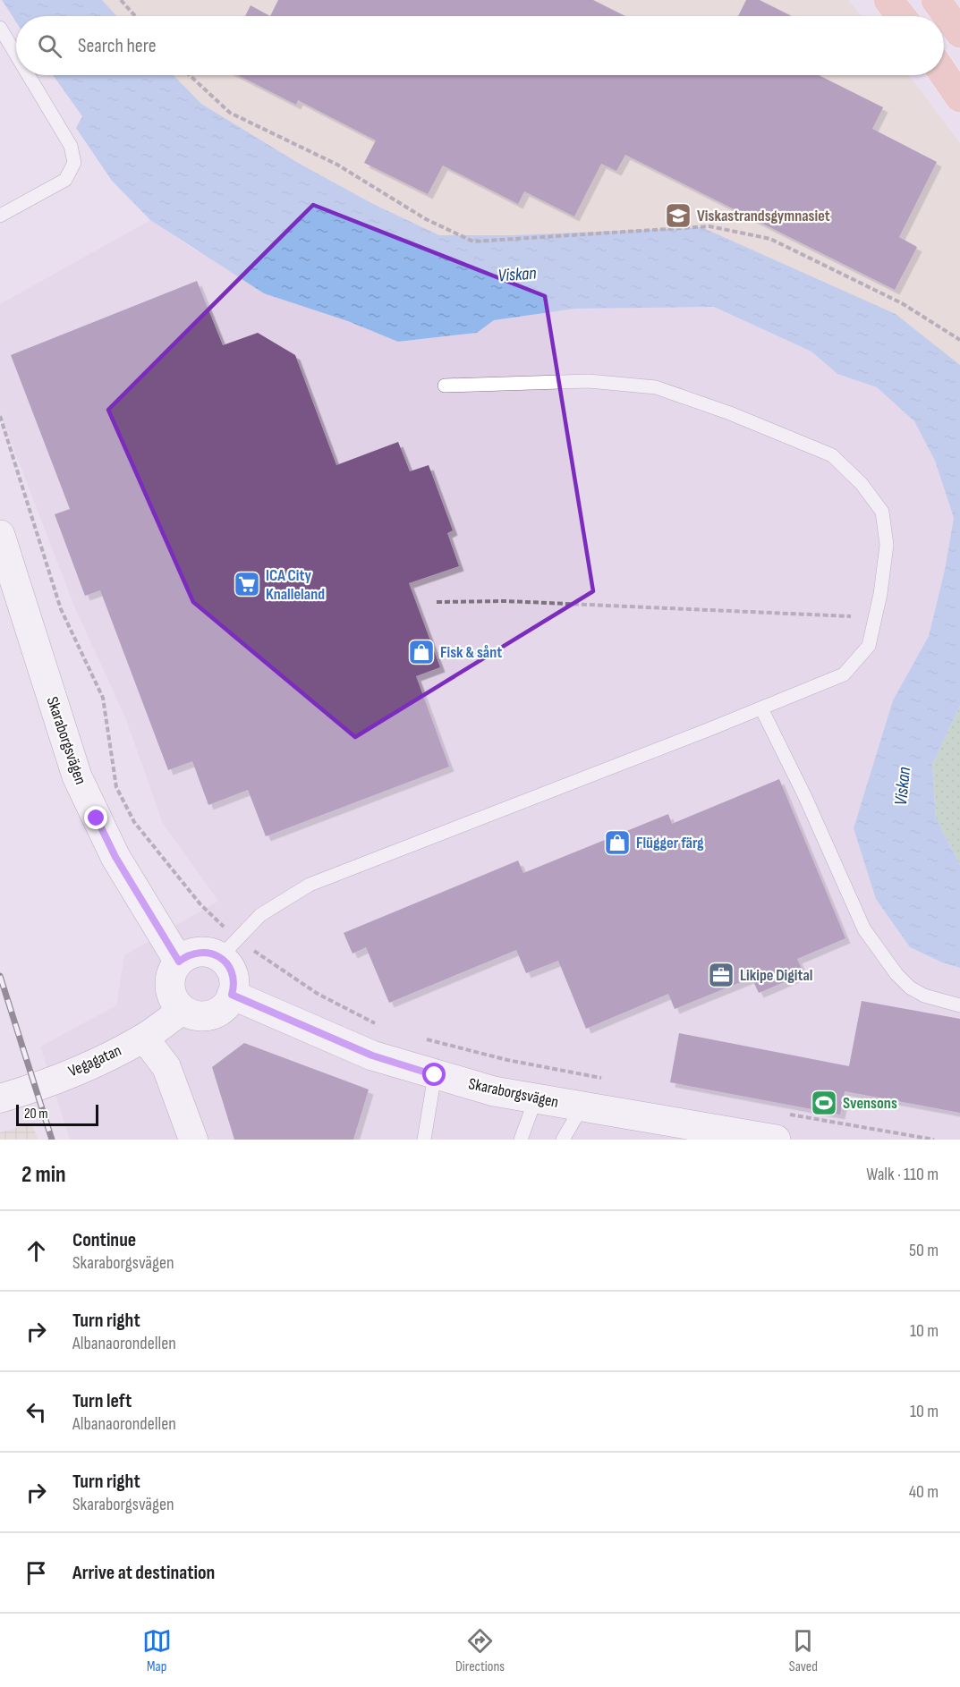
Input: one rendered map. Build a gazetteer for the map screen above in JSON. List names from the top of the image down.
{
  "streets": {
    "street": ["Skaraborgsvägen", "Vegagatan"]
  },
  "crossings": [
    ["Skaraborgsvägen", "Vegagatan"]
  ],
  "water": ["Viskan"],
  "places": {
    "school or university": ["Viskastrandsgymnasiet"],
    "supermarket": ["ICA City Knalleland"],
    "shop": ["Fisk & sånt", "Flügger färg"],
    "office": ["Likipe Digital"],
    "sports": ["Svensons"]
  },
  "scale_bar": "20 m",
  "page": {
    "search": "Search here",
    "scale": "20 m",
    "heading": ["2 min", "Walk · 110 m"],
    "list": [
      ["Continue", "Skaraborgsvägen", "50 m"],
      ["Turn right", "Albanaorondellen", "10 m"],
      ["Turn left", "Albanaorondellen", "10 m"],
      ["Turn right", "Skaraborgsvägen", "40 m"],
      "Arrive at destination"
    ],
    "nav": ["Map", "Directions", "Saved"]
  }
}
